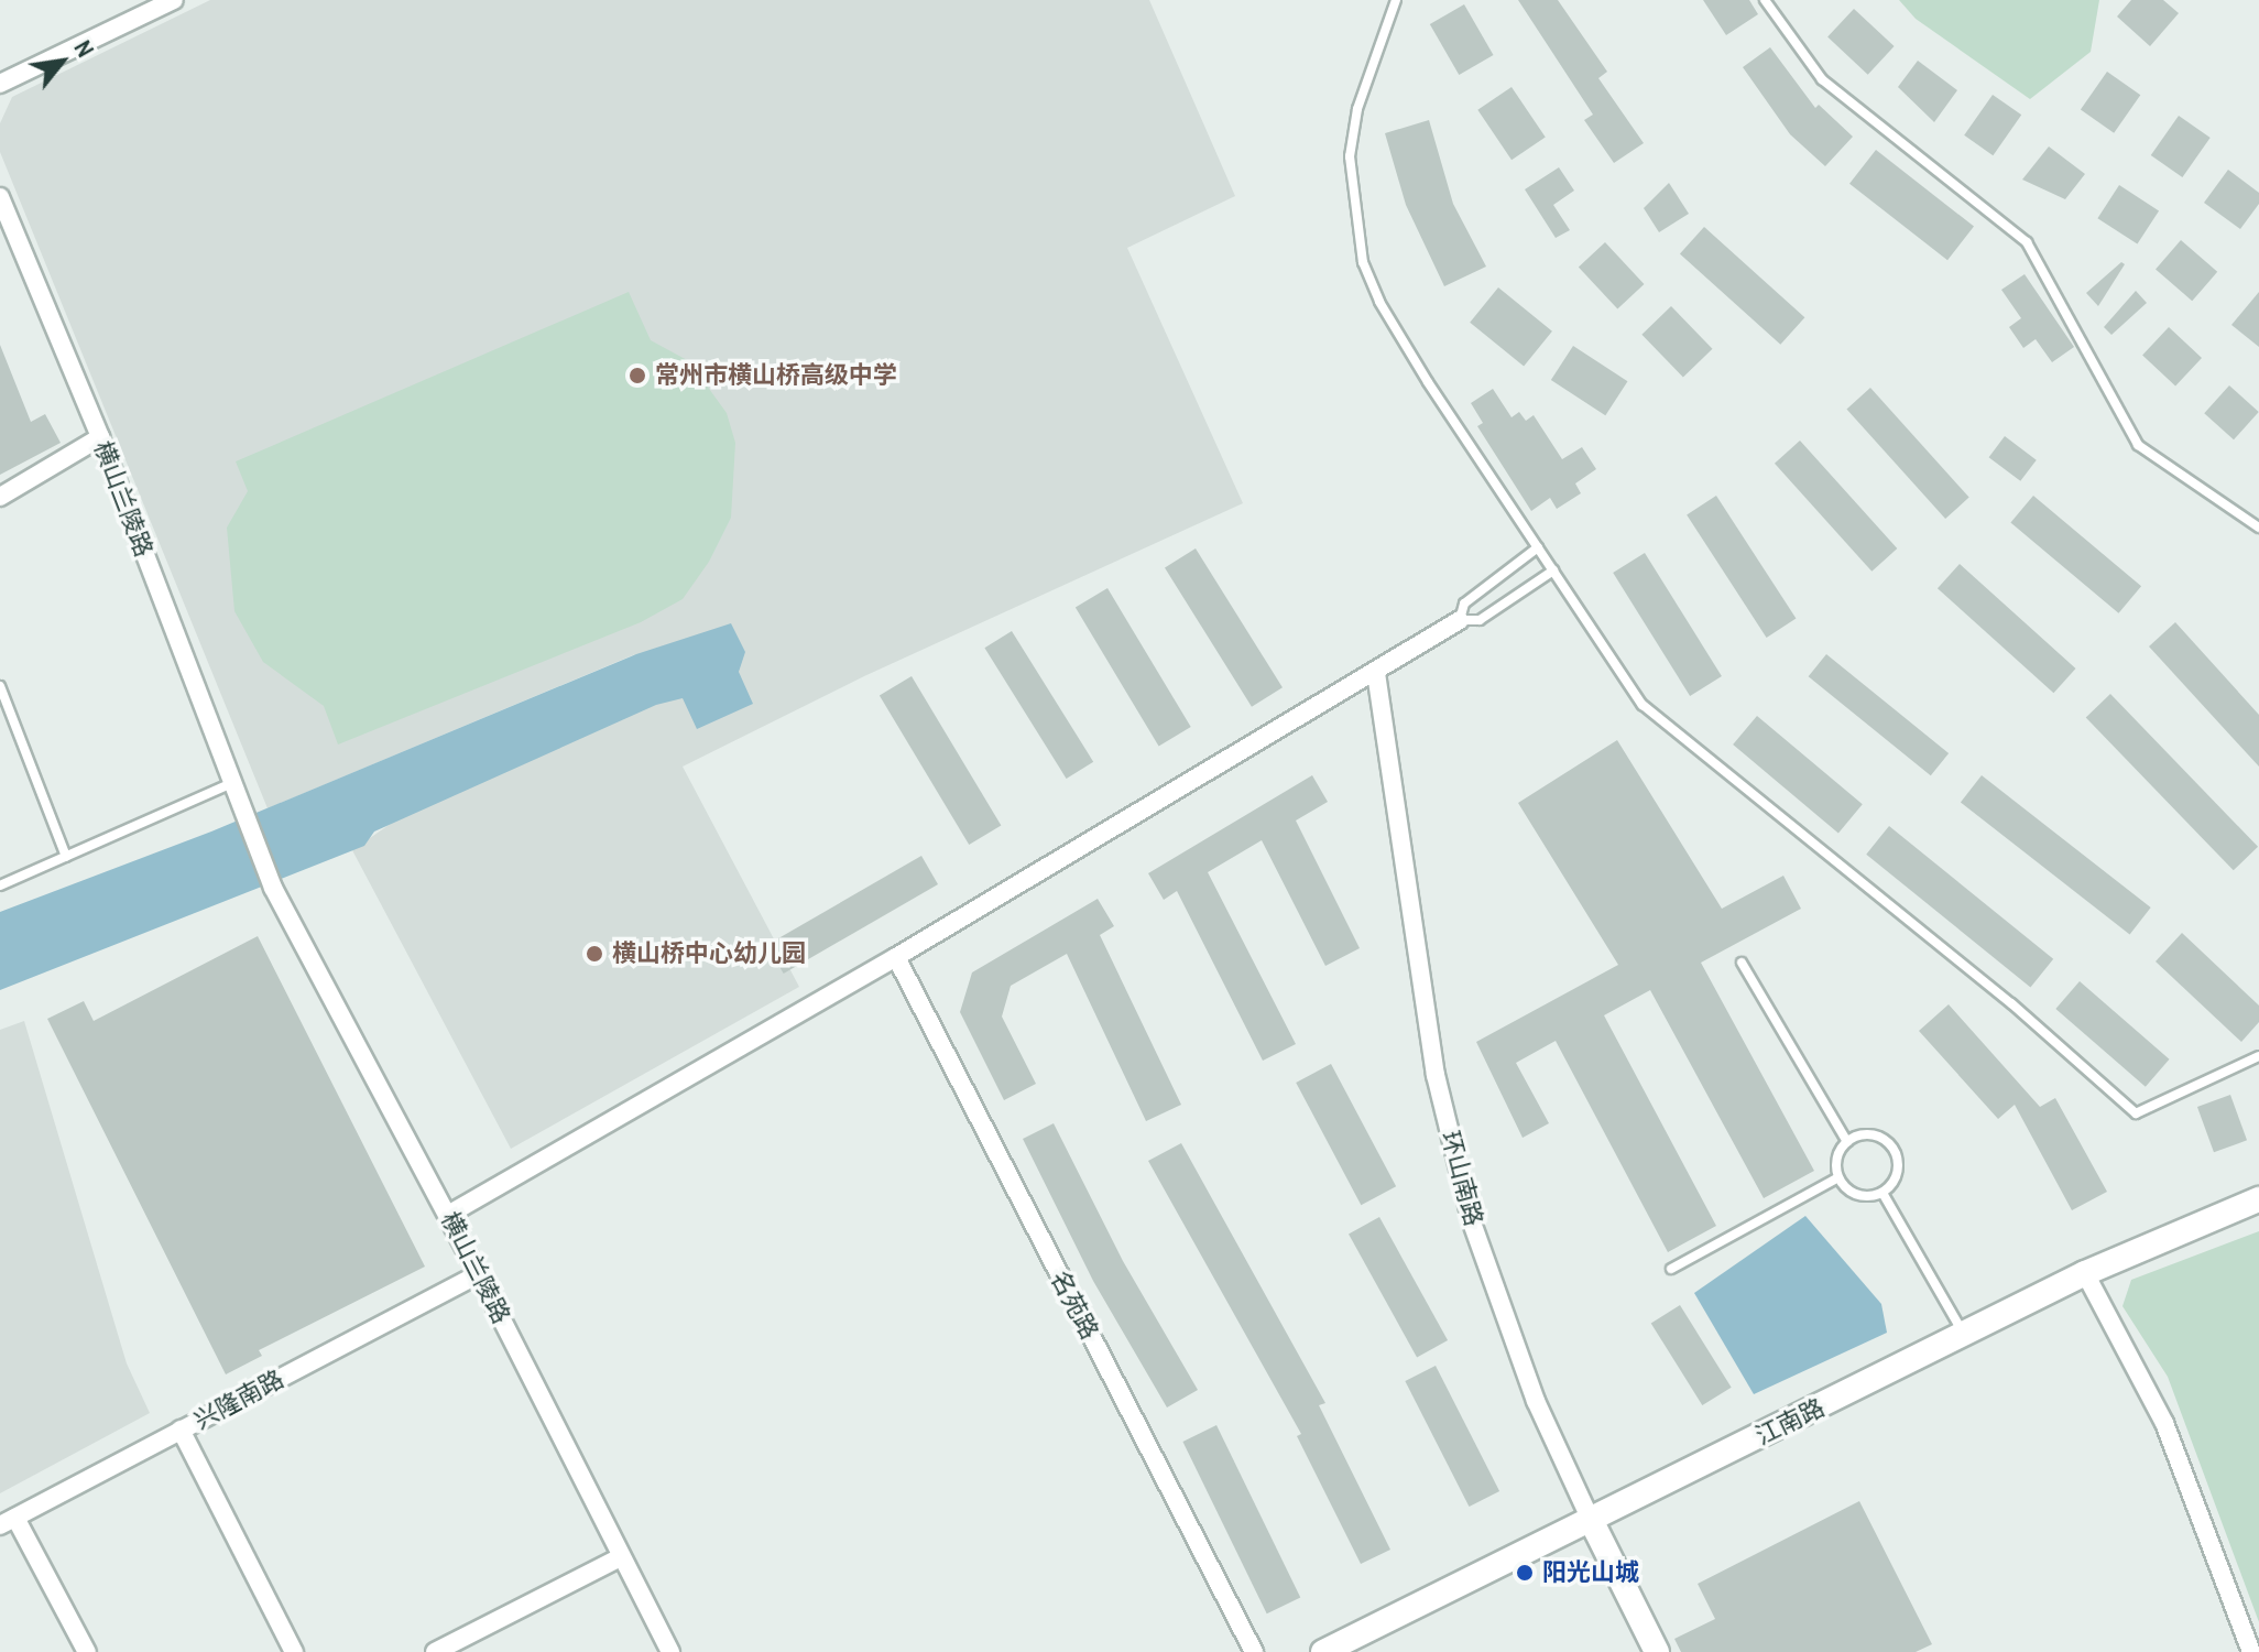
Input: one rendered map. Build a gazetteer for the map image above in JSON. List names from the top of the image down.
{
  "streets": {
    "main road": ["环山南路", "江南路"],
    "street": ["横山兰陵路", "名苑路", "兴隆南路"]
  },
  "crossings": [
    ["横山兰陵路", "兴隆南路"],
    ["环山南路", "江南路"]
  ],
  "places": ["常州市横山桥高级中学", "横山桥中心幼儿园", "阳光山城"],
  "north": "top right"
}
